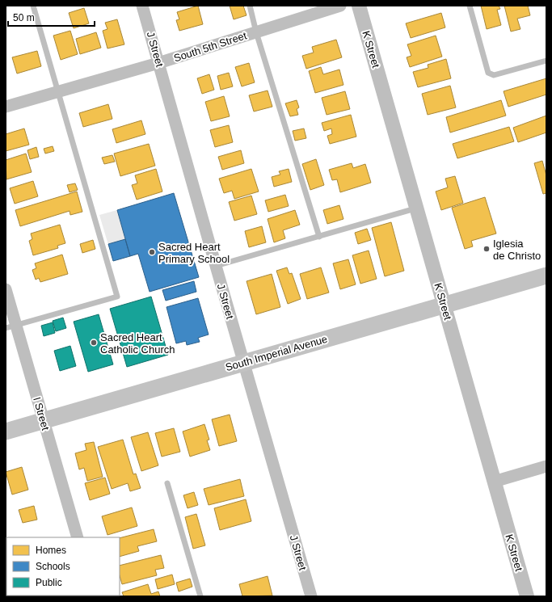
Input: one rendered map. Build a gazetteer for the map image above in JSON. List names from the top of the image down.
{
  "streets": {
    "main road": ["South Imperial Avenue"],
    "street": [
      "South 5th Street",
      "J Street",
      "K Street",
      "I Street"
    ]
  },
  "crossings": [
    ["South 5th Street", "J Street"],
    ["J Street", "South Imperial Avenue"],
    ["K Street", "South Imperial Avenue"],
    ["South Imperial Avenue", "I Street"]
  ],
  "places": ["Iglesia de Christo", "Sacred Heart Primary School", "Sacred Heart Catholic Church"],
  "legend": ["Homes", "Schools", "Public"],
  "scale_bar": "50 m"
}
